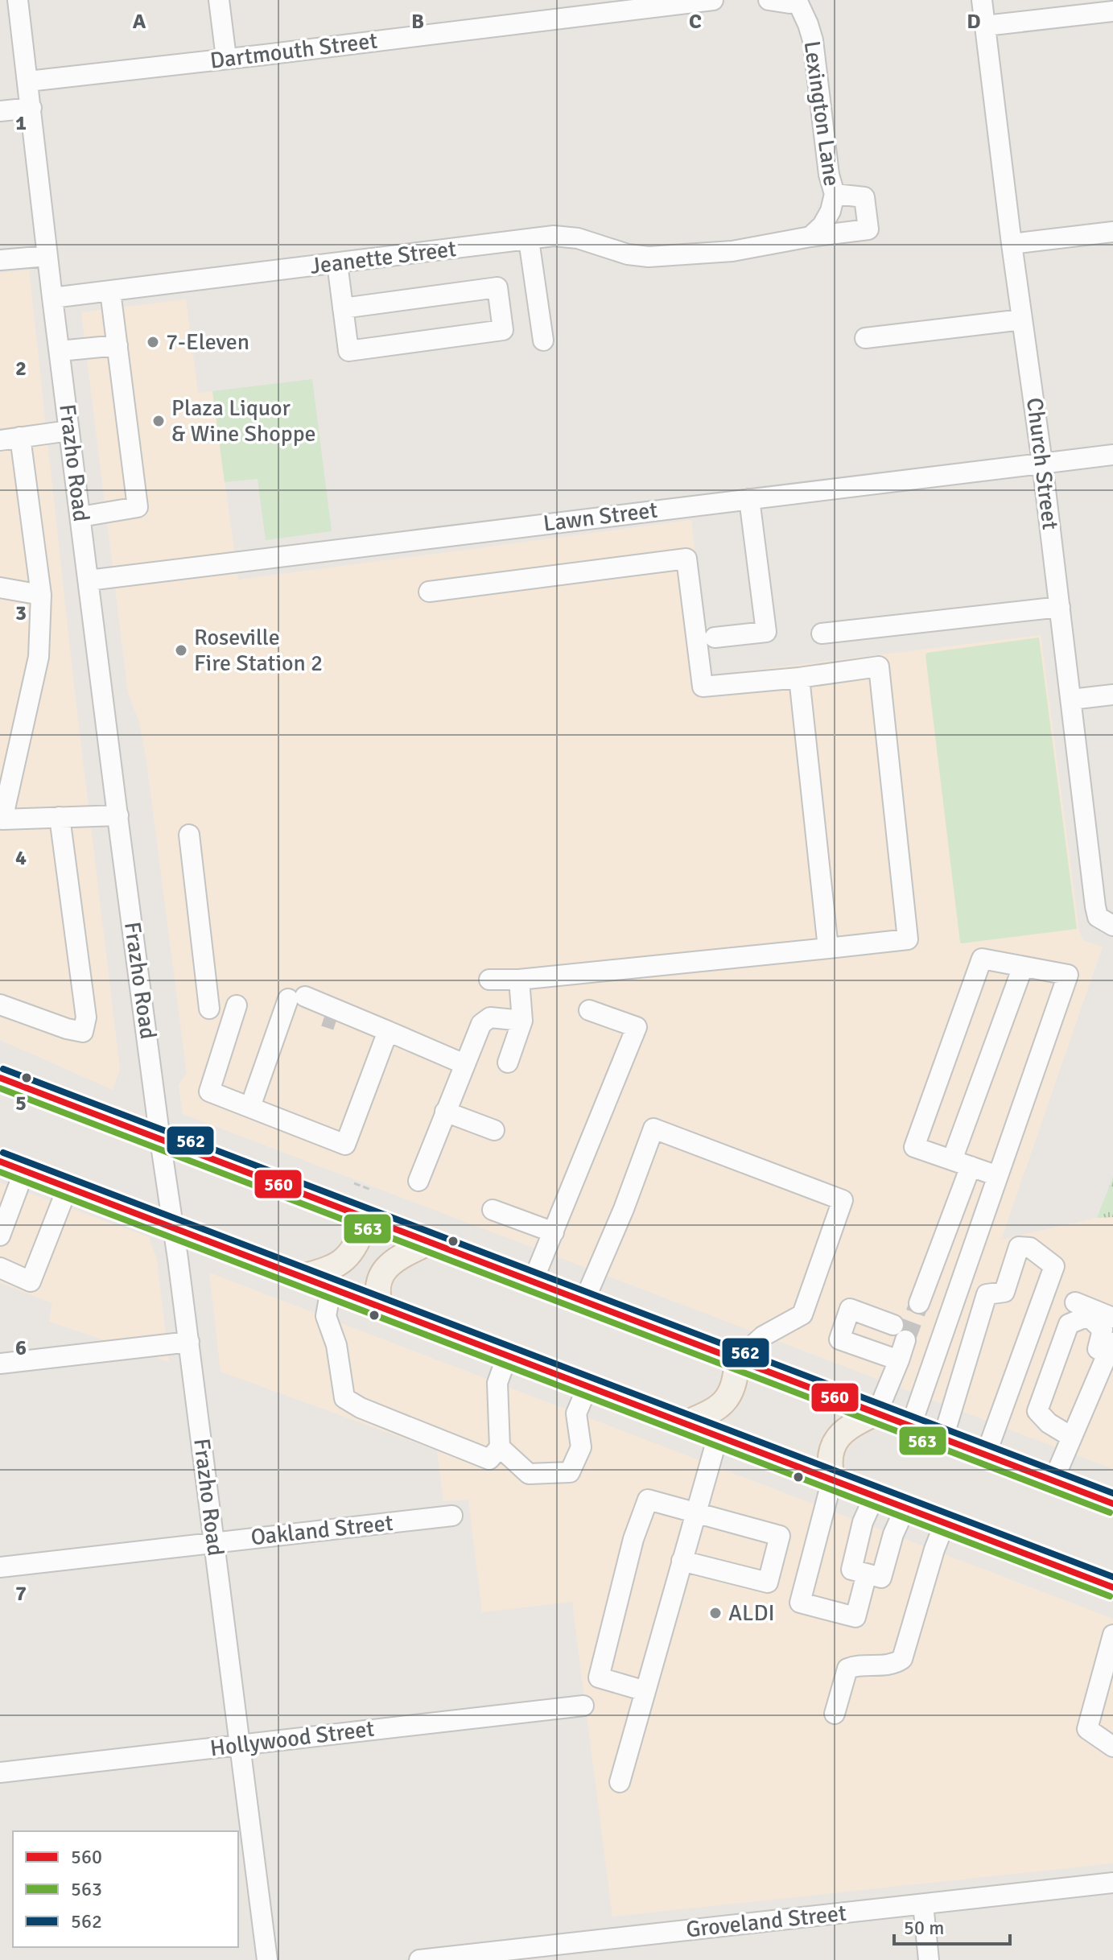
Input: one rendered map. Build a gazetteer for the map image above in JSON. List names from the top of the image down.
{
  "streets": {
    "street": [
      "Dartmouth Street",
      "Lexington Lane",
      "Jeanette Street",
      "Frazho Road",
      "Church Street",
      "Lawn Street",
      "Oakland Street",
      "Hollywood Street",
      "Groveland Street"
    ]
  },
  "crossings": [
    ["Dartmouth Street", "Frazho Road"],
    ["Lexington Lane", "Jeanette Street"],
    ["Jeanette Street", "Frazho Road"],
    ["Frazho Road", "Lawn Street"],
    ["Frazho Road", "Oakland Street"],
    ["Frazho Road", "Hollywood Street"],
    ["Church Street", "Lawn Street"]
  ],
  "places": [
    "7-Eleven",
    "Plaza Liquor & Wine Shoppe",
    "Roseville Fire Station 2",
    "ALDI"
  ],
  "lines": ["transit line 562", "transit line 560", "transit line 563"],
  "legend": ["560", "563", "562"],
  "scale_bar": "50 m",
  "grid": {
    "columns": [
      "A",
      "B",
      "C",
      "D"
    ],
    "rows": [
      "1",
      "2",
      "3",
      "4",
      "5",
      "6",
      "7"
    ]
  }
}
